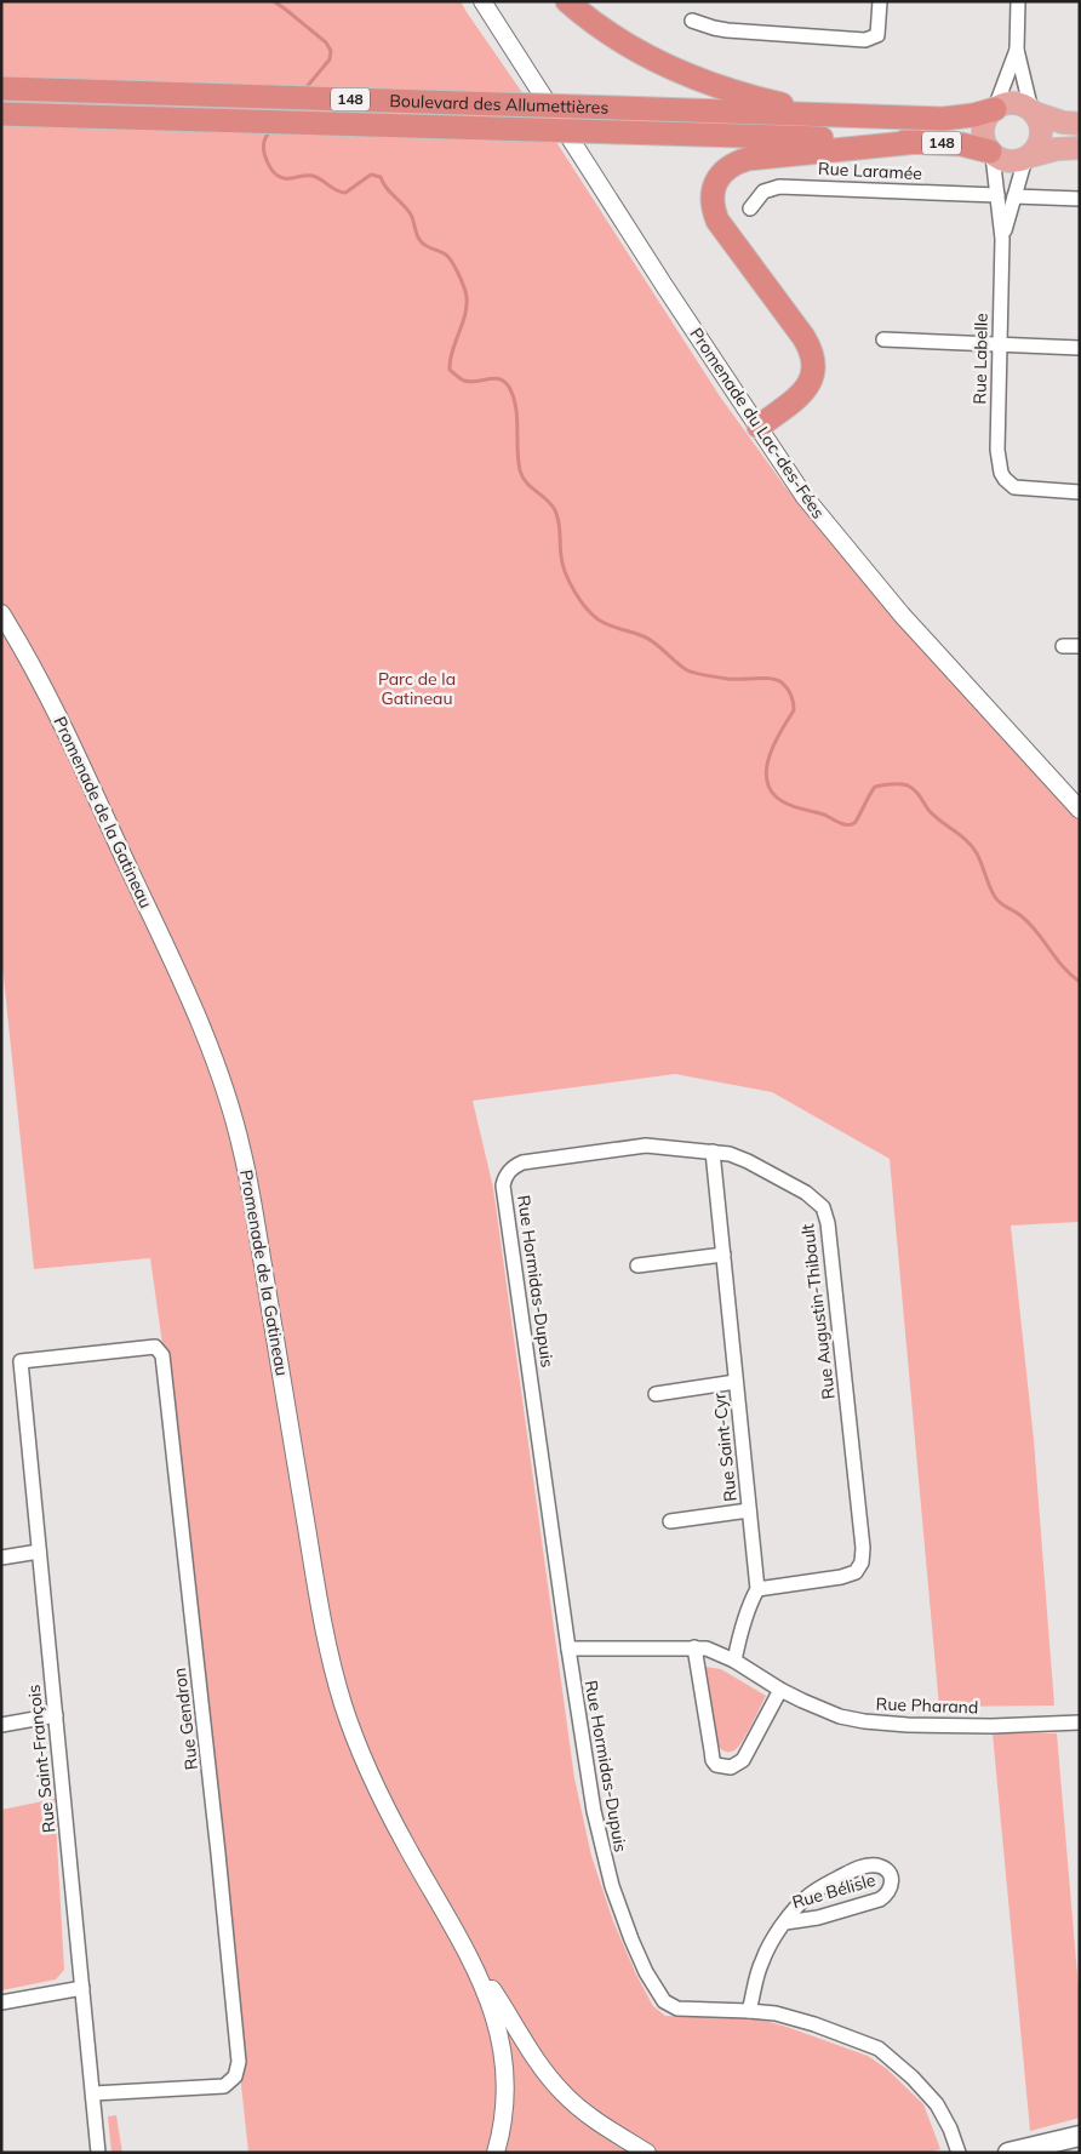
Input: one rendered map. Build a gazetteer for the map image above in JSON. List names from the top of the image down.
{
  "streets": {
    "highway": ["148", "Boulevard des Allumettières"],
    "street": [
      "Rue Laramée",
      "Rue Labelle",
      "Promenade du Lac-des-Fées",
      "Promenade de la Gatineau",
      "Rue Hormidas-Dupuis",
      "Rue Augustin-Thibault",
      "Rue Saint-Cyr",
      "Rue Pharand",
      "Rue Gendron",
      "Rue Saint-François",
      "Rue Bélisle"
    ]
  },
  "crossings": [
    ["Boulevard des Allumettières", "Rue Labelle"],
    ["Rue Laramée", "Rue Labelle"],
    ["Rue Hormidas-Dupuis", "Rue Augustin-Thibault"],
    ["Rue Hormidas-Dupuis", "Rue Pharand"],
    ["Rue Hormidas-Dupuis", "Rue Bélisle"],
    ["Rue Augustin-Thibault", "Rue Saint-Cyr"],
    ["Rue Saint-Cyr", "Rue Pharand"],
    ["Rue Gendron", "Rue Saint-François"]
  ],
  "parks": ["Parc de la Gatineau"]
}
